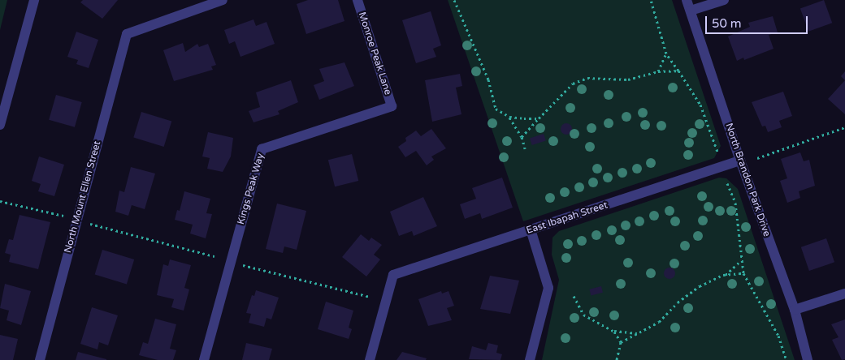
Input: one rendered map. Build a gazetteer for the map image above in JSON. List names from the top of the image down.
{
  "streets": {
    "street": [
      "Monroe Peak Lane",
      "North Brandon Park Drive",
      "Kings Peak Way",
      "North Mount Ellen Street",
      "East Ibapah Street"
    ]
  },
  "crossings": [
    ["Monroe Peak Lane", "Kings Peak Way"],
    ["North Brandon Park Drive", "East Ibapah Street"]
  ],
  "scale_bar": "50 m"
}
